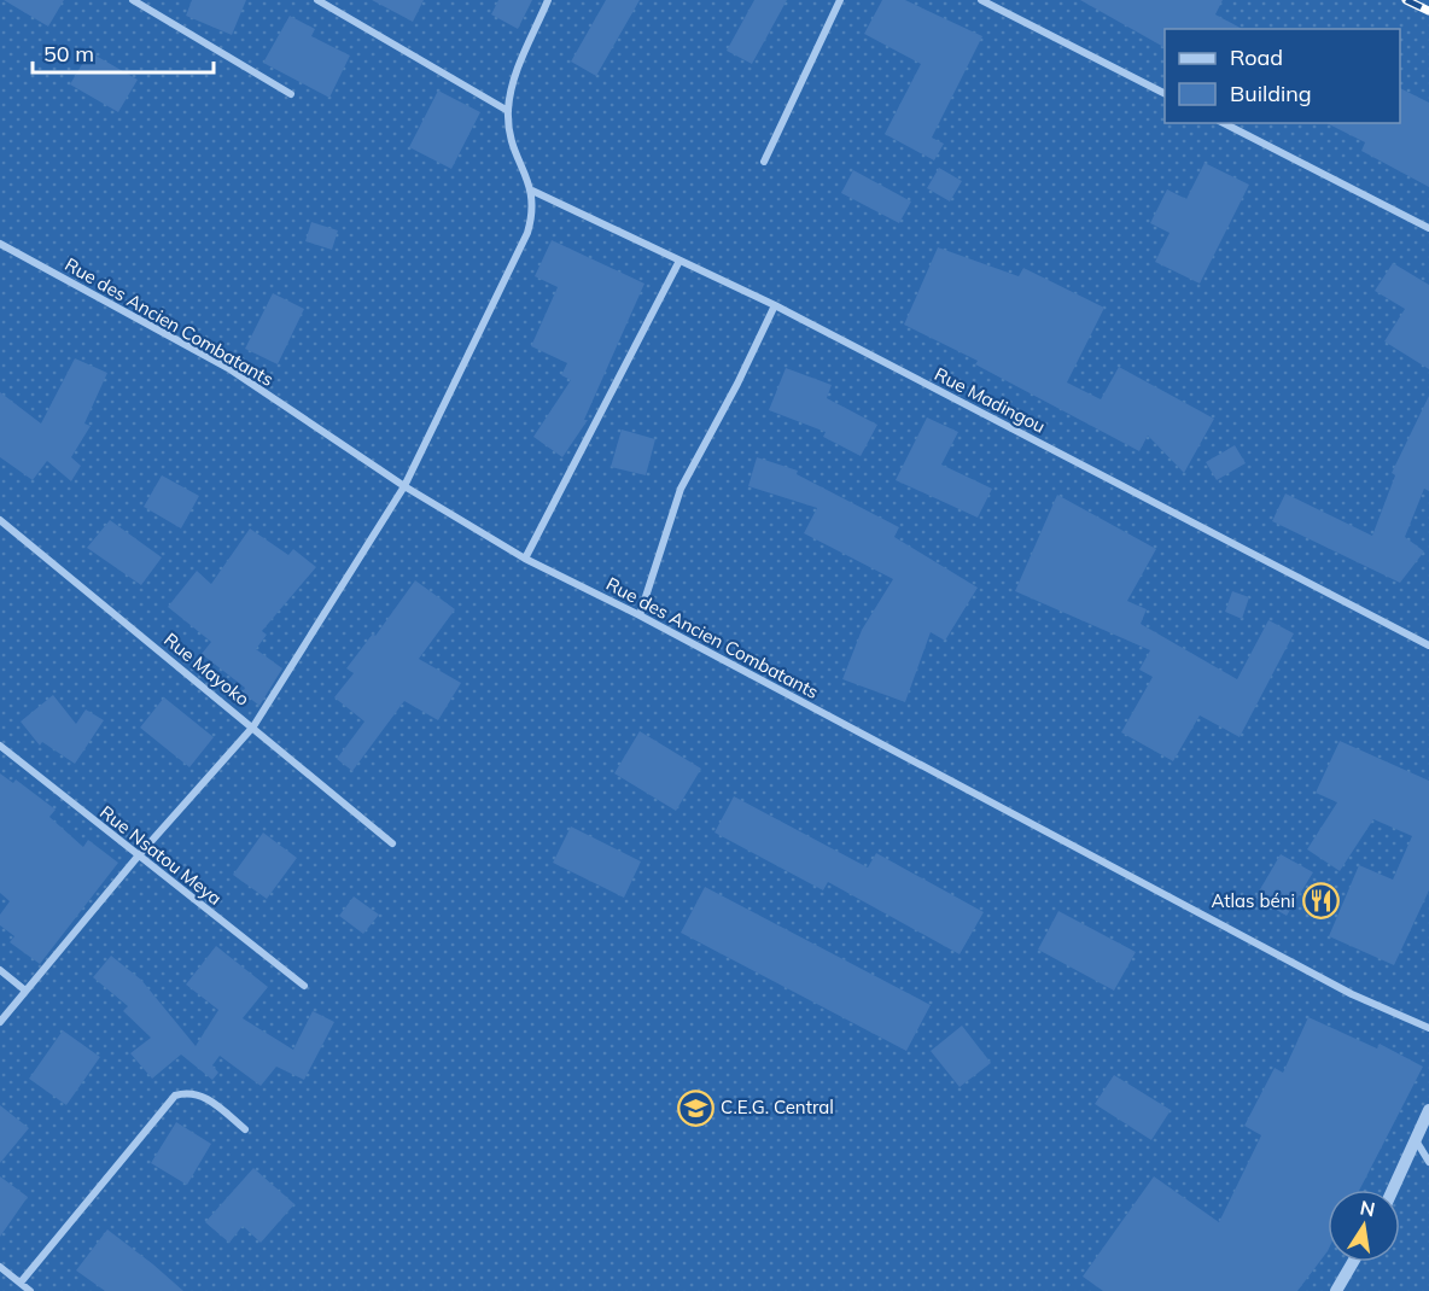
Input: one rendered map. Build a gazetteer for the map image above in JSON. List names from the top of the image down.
{
  "streets": {
    "street": [
      "Rue des Ancien Combatants",
      "Rue Madingou",
      "Rue Mayoko",
      "Rue Nsatou Meya"
    ]
  },
  "places": {
    "restaurant": ["Atlas béni"],
    "school or university": ["C.E.G. Central"]
  },
  "legend": ["Road", "Building"],
  "scale_bar": "50 m",
  "north": "top"
}
